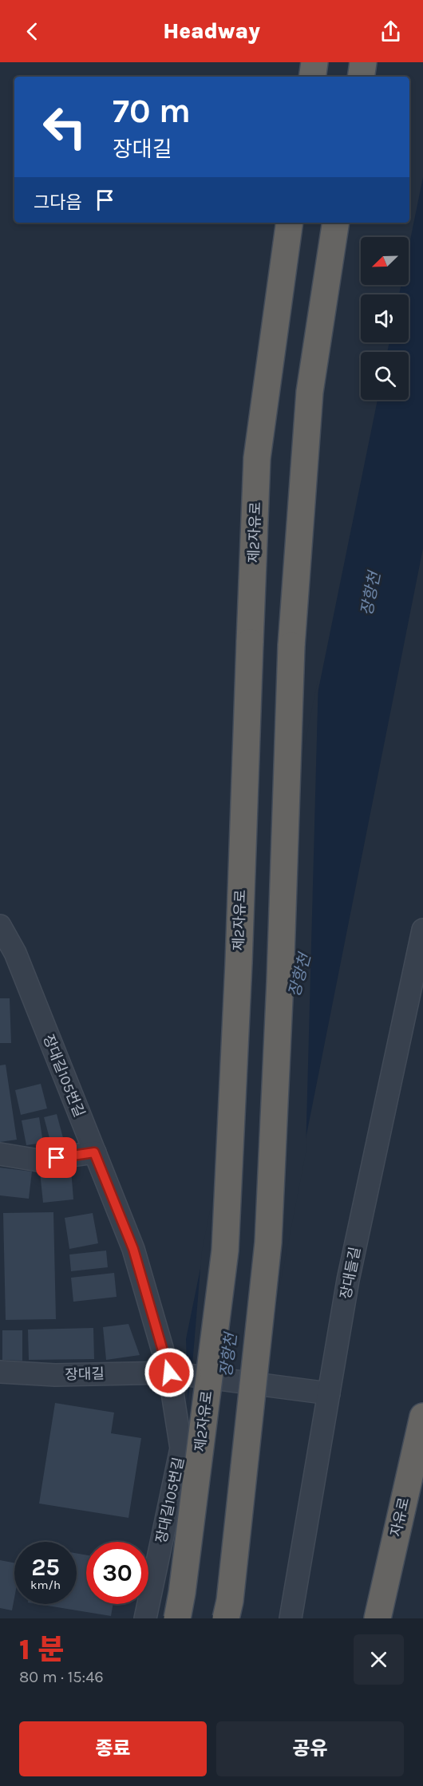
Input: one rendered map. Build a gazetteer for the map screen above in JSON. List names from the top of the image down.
{
  "streets": {
    "highway": ["제2자유로", "자유로"],
    "street": ["장대길105번길", "장대들길", "장대길"]
  },
  "crossings": [
    ["장대길105번길", "장대길"],
    ["장대들길", "장대길"]
  ],
  "water": ["장항천"],
  "north": "bottom left",
  "page": {
    "header": "Headway",
    "turn": ["70 m", "장대길"],
    "then": "그다음",
    "speed": "25 km/h",
    "limit": "30",
    "heading": ["1 분", "80 m · 15:46"],
    "buttons": ["종료", "공유"]
  }
}
